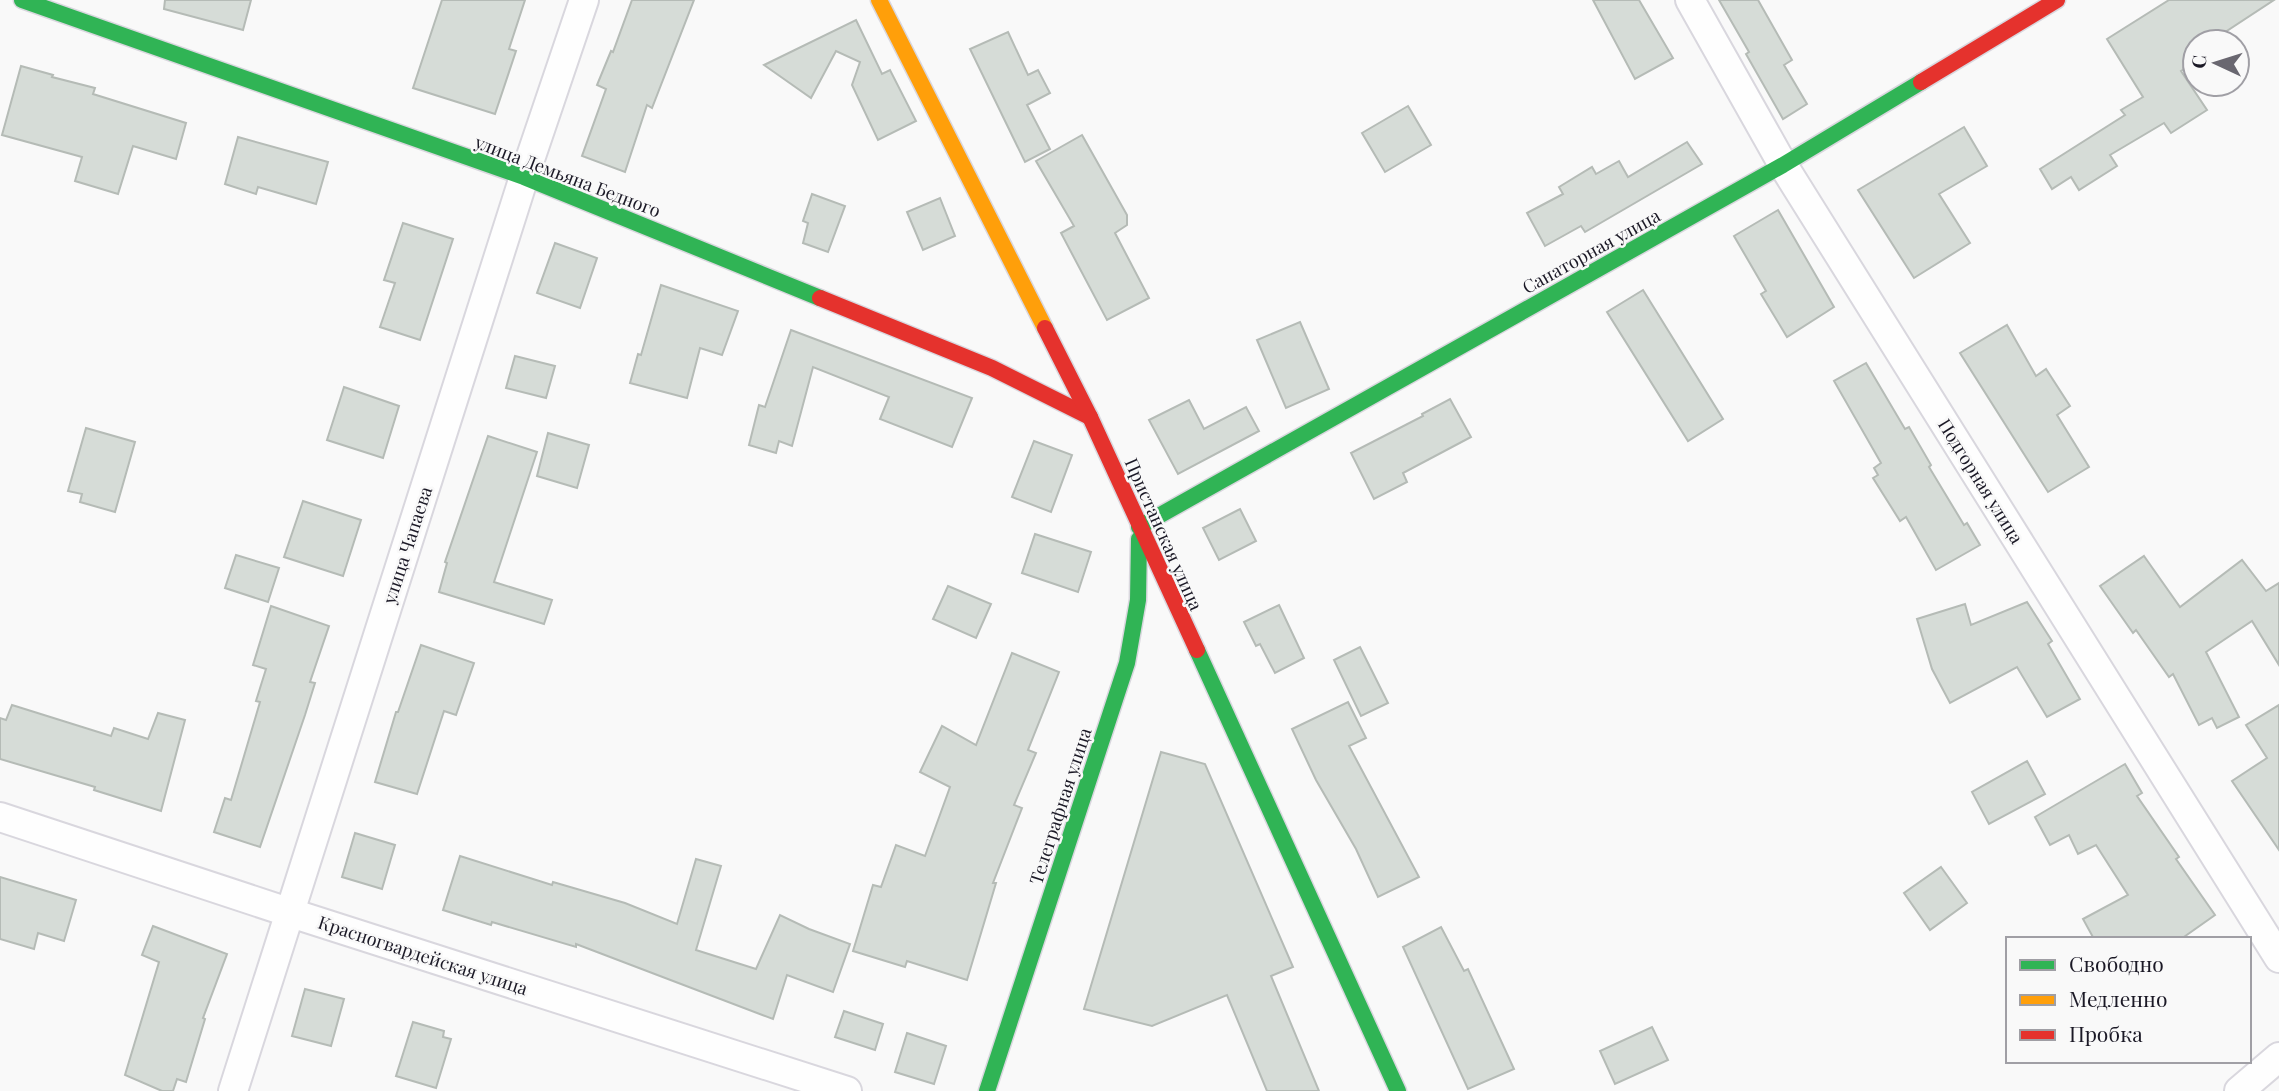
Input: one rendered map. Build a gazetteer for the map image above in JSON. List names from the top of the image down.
{
  "streets": {
    "street": [
      "улица Демьяна Бедного",
      "Санаторная улица",
      "Подгорная улица",
      "Пристанская улица",
      "улица Чапаева",
      "Телеграфная улица",
      "Красногвардейская улица"
    ]
  },
  "crossings": [
    ["улица Демьяна Бедного", "Пристанская улица"],
    ["улица Демьяна Бедного", "улица Чапаева"],
    ["Санаторная улица", "Подгорная улица"],
    ["Санаторная улица", "Пристанская улица"],
    ["Санаторная улица", "Телеграфная улица"],
    ["Пристанская улица", "Телеграфная улица"],
    ["улица Чапаева", "Красногвардейская улица"]
  ],
  "legend": ["Свободно", "Медленно", "Пробка"],
  "north": "left"
}
